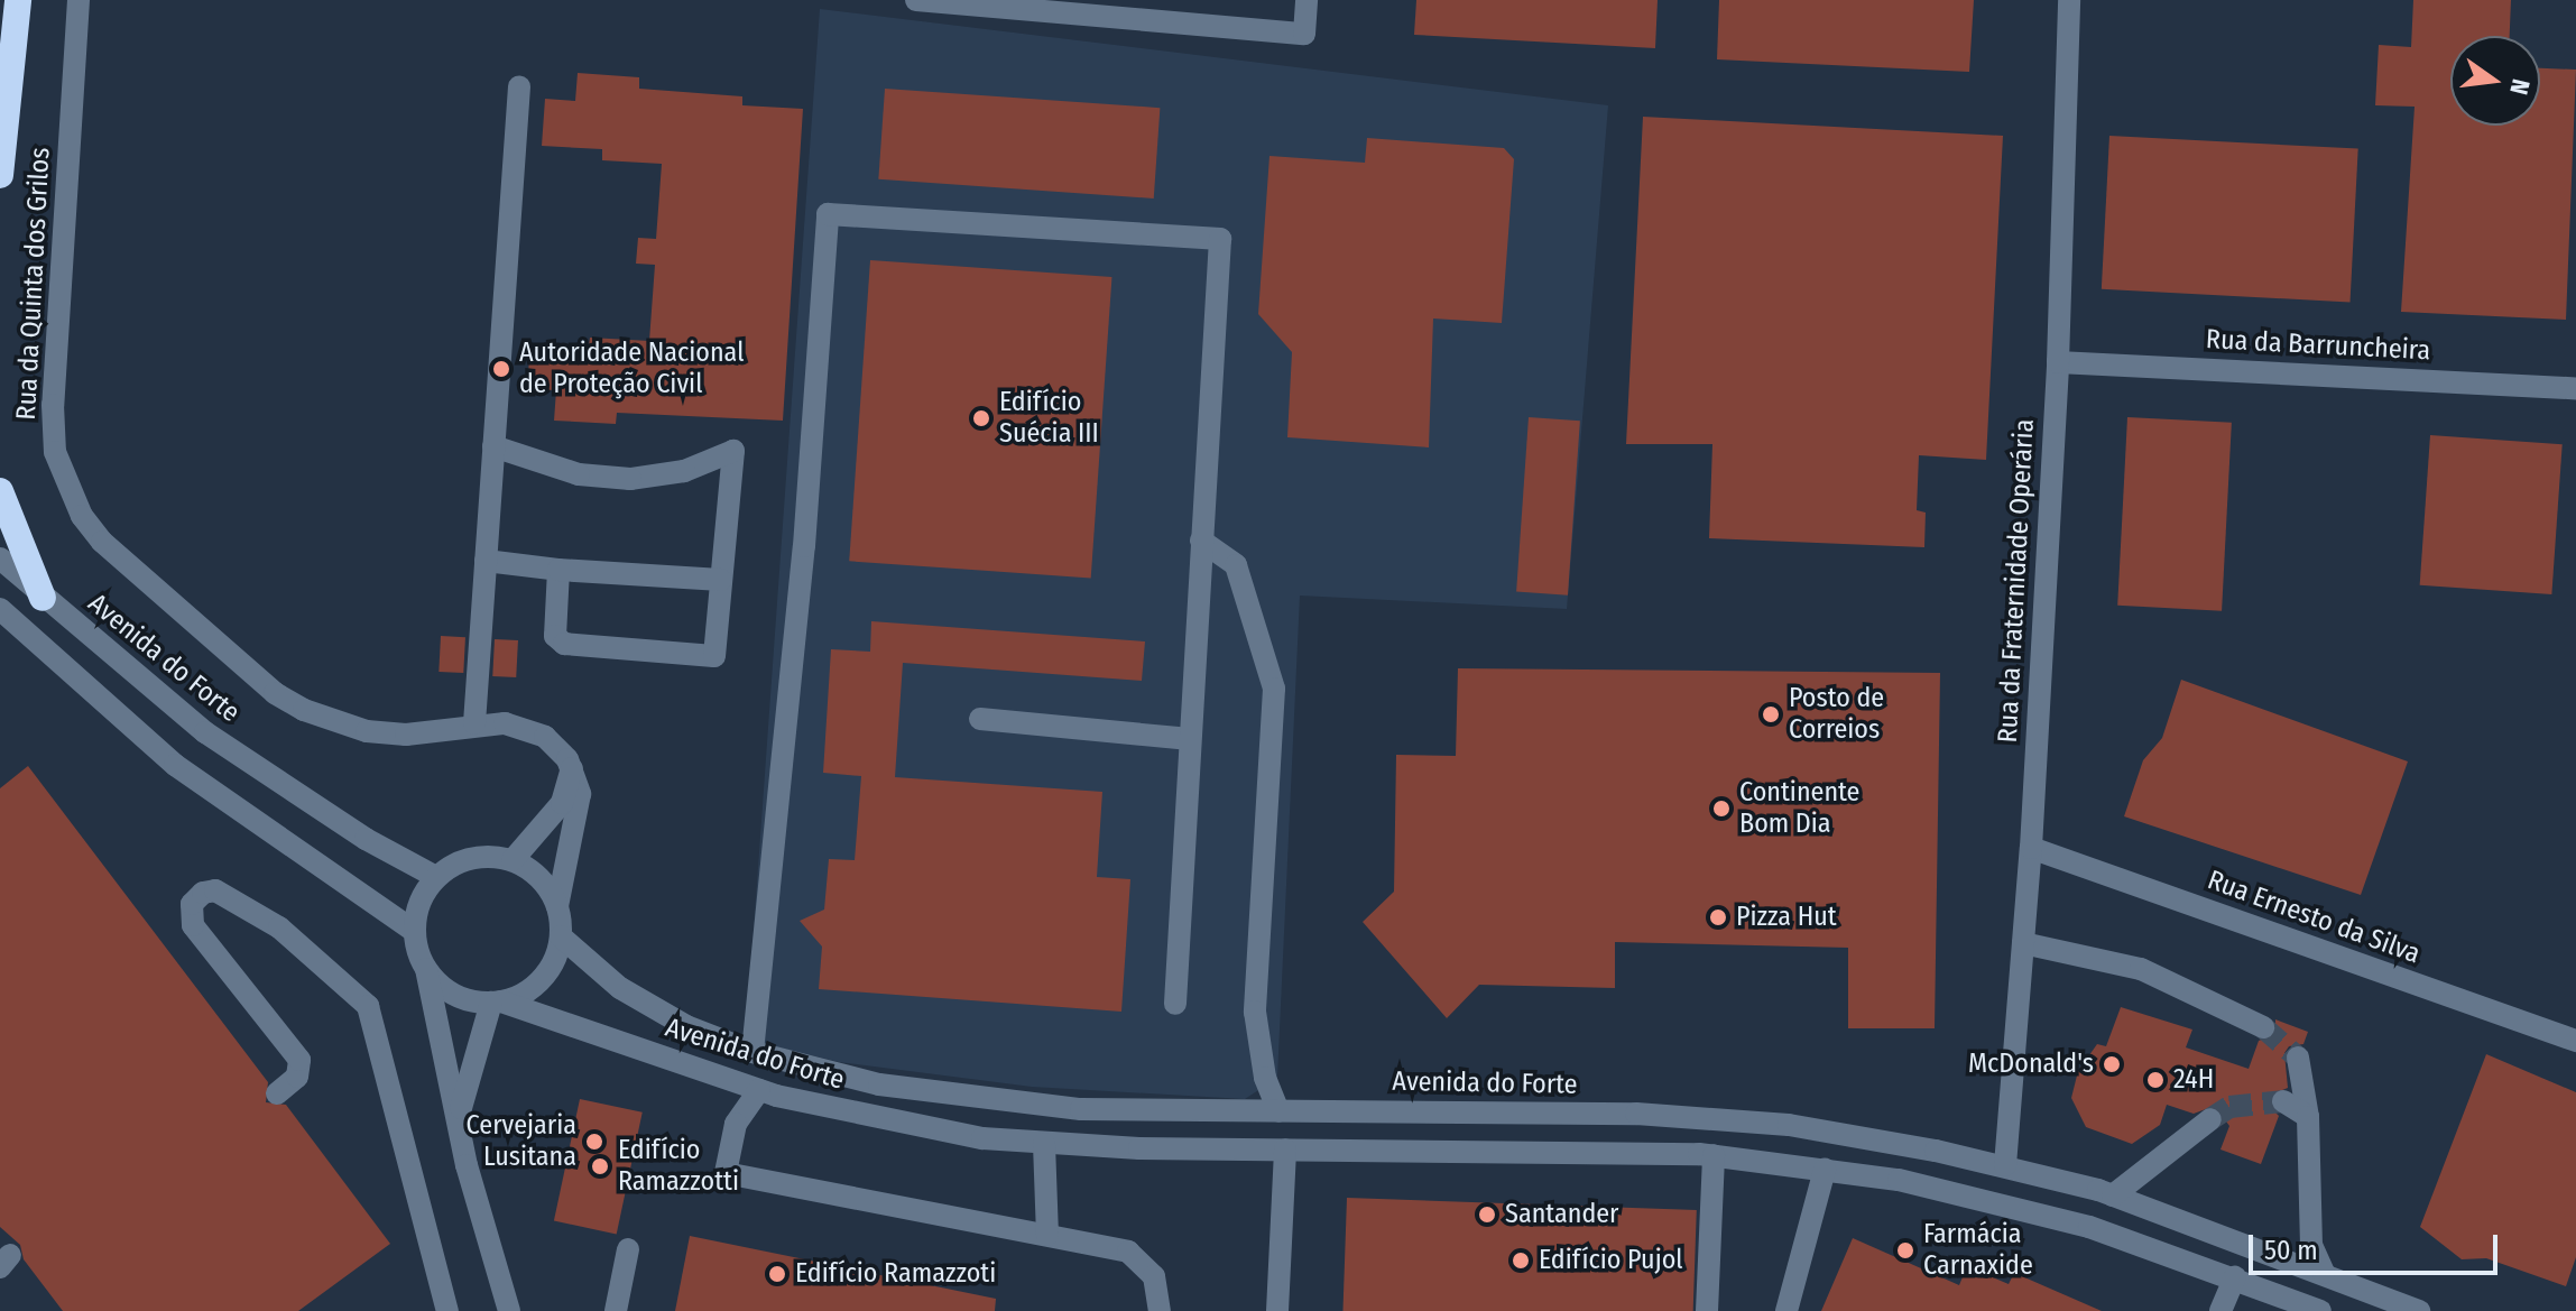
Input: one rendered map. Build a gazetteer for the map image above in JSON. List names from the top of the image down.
{
  "streets": {
    "street": [
      "Rua da Quinta dos Grilos",
      "Rua da Barruncheira",
      "Rua da Fraternidade Operária",
      "Avenida do Forte",
      "Rua Ernesto da Silva"
    ]
  },
  "crossings": [
    ["Rua da Barruncheira", "Rua da Fraternidade Operária"],
    ["Rua da Fraternidade Operária", "Avenida do Forte"],
    ["Rua da Fraternidade Operária", "Rua Ernesto da Silva"]
  ],
  "places": [
    "Autoridade Nacional de Proteção Civil",
    "Edifício Suécia III",
    "Posto de Correios",
    "Continente Bom Dia",
    "Pizza Hut",
    "McDonald's",
    "24H",
    "Cervejaria Lusitana",
    "Edifício Ramazzotti",
    "Santander",
    "Farmácia Carnaxide",
    "Edifício Pujol",
    "Edifício Ramazzoti"
  ],
  "scale_bar": "50 m",
  "north": "right"
}
